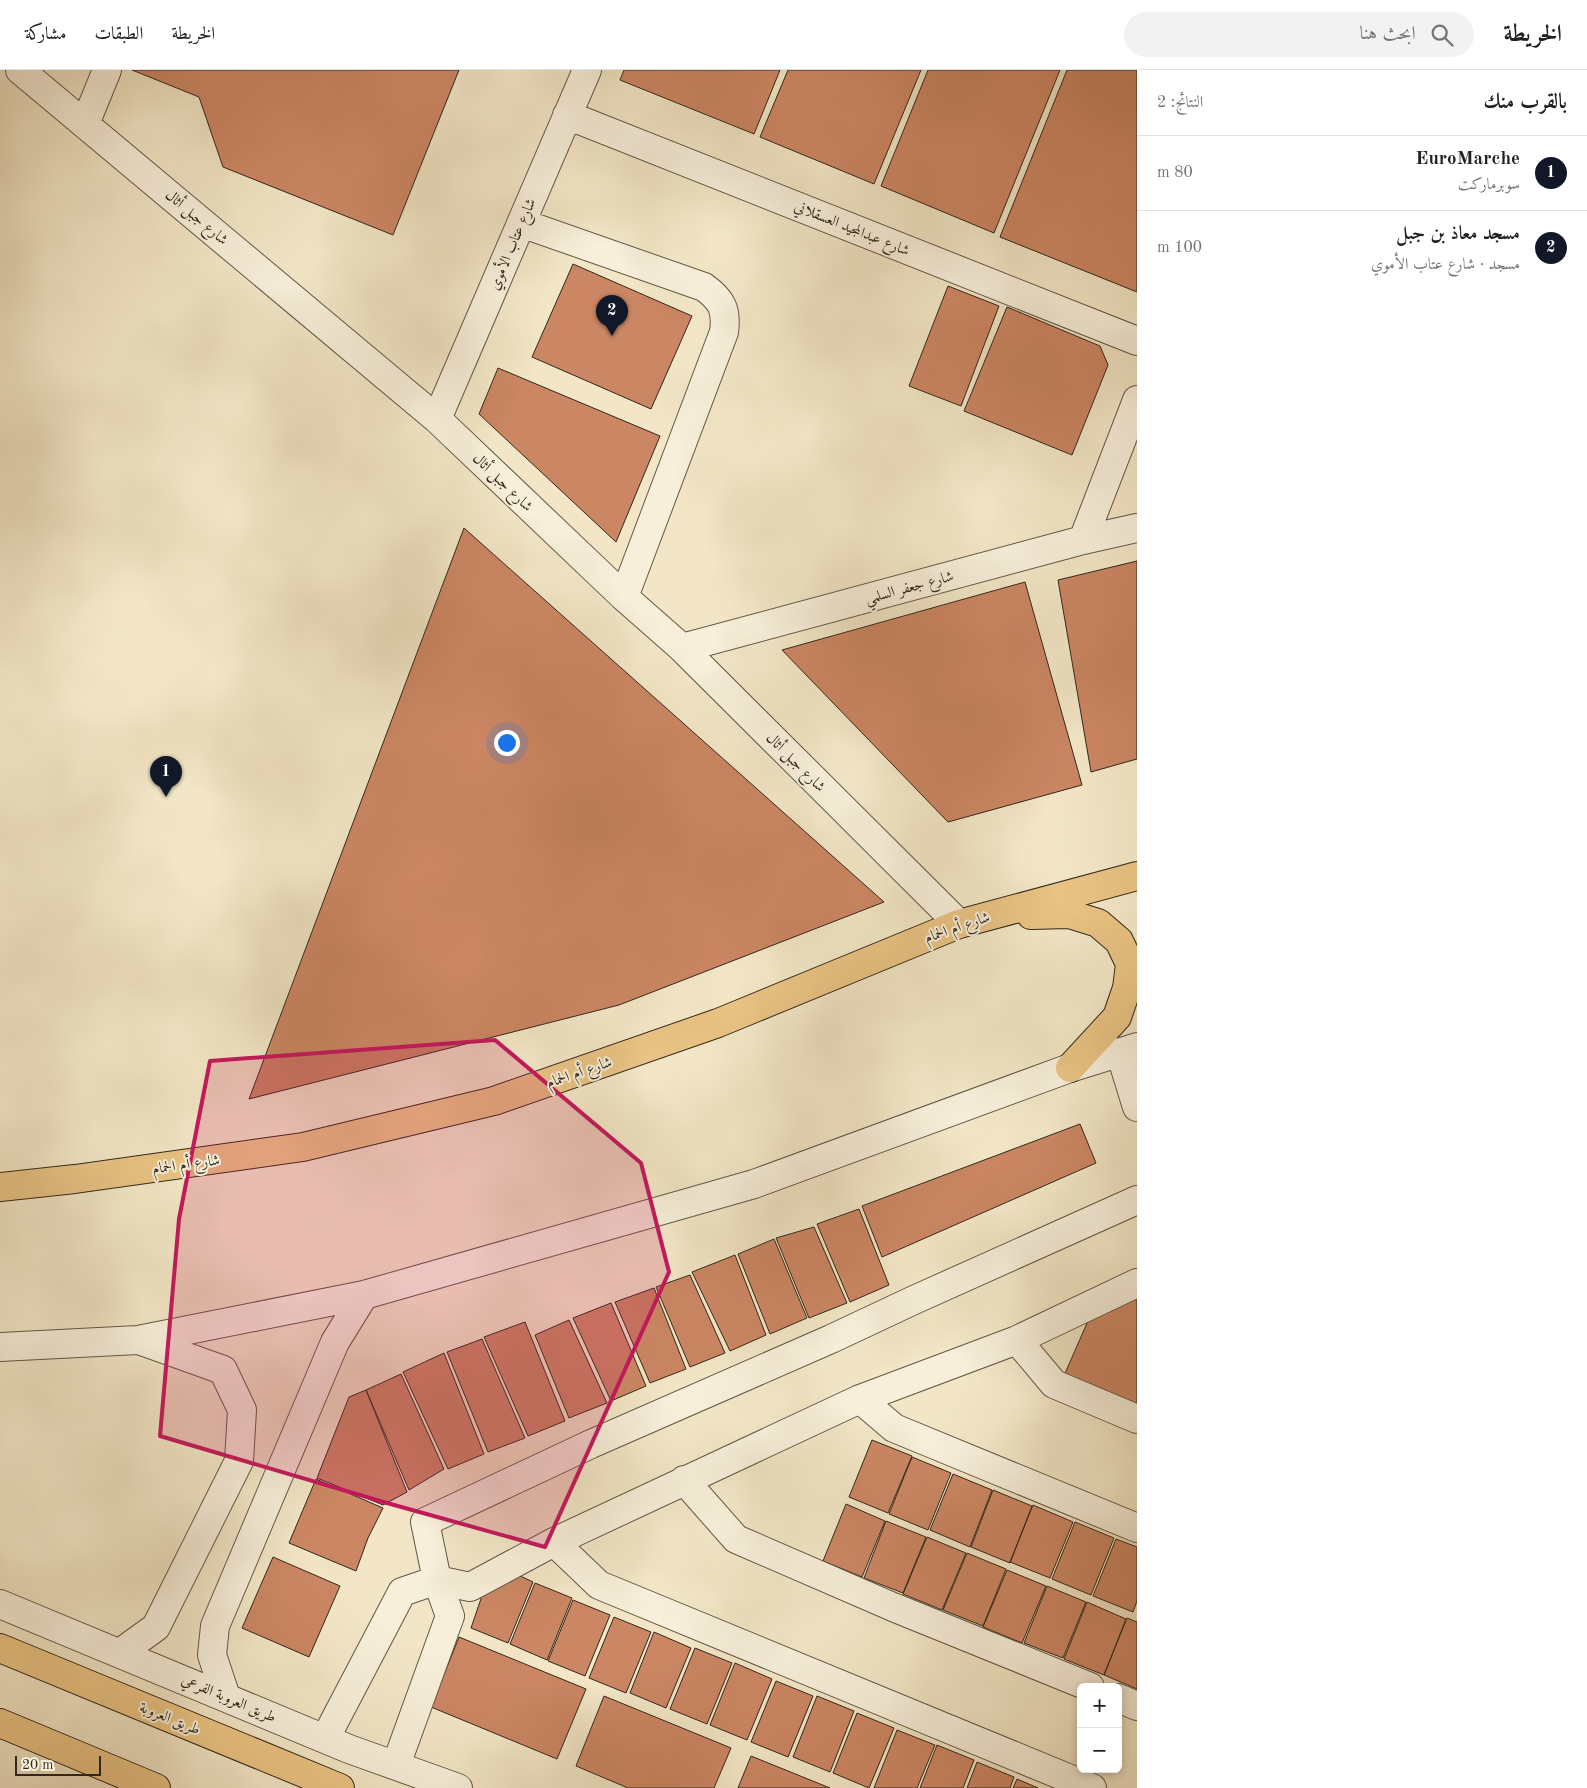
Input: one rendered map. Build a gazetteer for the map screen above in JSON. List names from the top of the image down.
{
  "streets": {
    "main road": ["شارع أم الحمام", "طريق العروبة"],
    "street": [
      "شارع جبل أثال",
      "شارع عبدالمجيد العسقلاني",
      "شارع عتاب الأموي",
      "شارع جعفر السلمي",
      "طريق العروبة الفرعي"
    ]
  },
  "crossings": [
    ["شارع جبل أثال", "شارع عتاب الأموي"],
    ["شارع جبل أثال", "شارع جعفر السلمي"],
    ["شارع جبل أثال", "شارع أم الحمام"],
    ["شارع عبدالمجيد العسقلاني", "شارع عتاب الأموي"]
  ],
  "scale_bar": "20 m",
  "page": {
    "header": "الخريطة",
    "search": "ابحث هنا",
    "nav": ["الخريطة", "الطبقات", "مشاركة"],
    "heading": ["بالقرب منك", "النتائج: 2"],
    "list": [
      {
        "mark": "1",
        "name": "EuroMarche",
        "note": "سوبرماركت",
        "value": "80 m"
      },
      {
        "mark": "2",
        "name": "مسجد معاذ بن جبل",
        "note": "مسجد · شارع عتاب الأموي",
        "value": "100 m"
      }
    ],
    "pins": ["2", "1"],
    "map_buttons": ["+", "−"],
    "scale": "20 m"
  }
}
